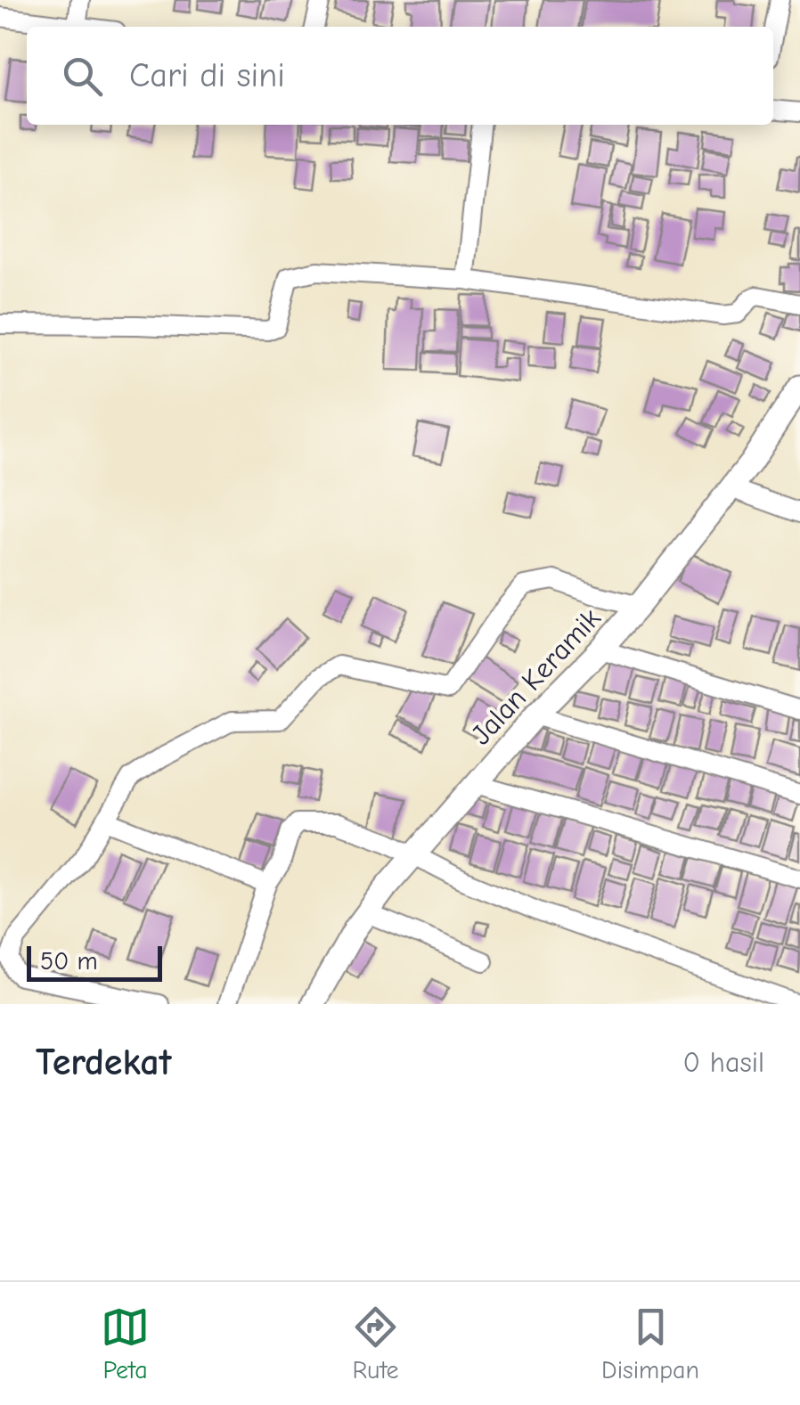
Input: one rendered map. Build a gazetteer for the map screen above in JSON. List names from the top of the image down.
{
  "streets": {
    "street": ["Jalan Keramik"]
  },
  "scale_bar": "50 m",
  "page": {
    "search": "Cari di sini",
    "scale": "50 m",
    "heading": ["Terdekat", "0 hasil"],
    "nav": ["Peta", "Rute", "Disimpan"]
  }
}
